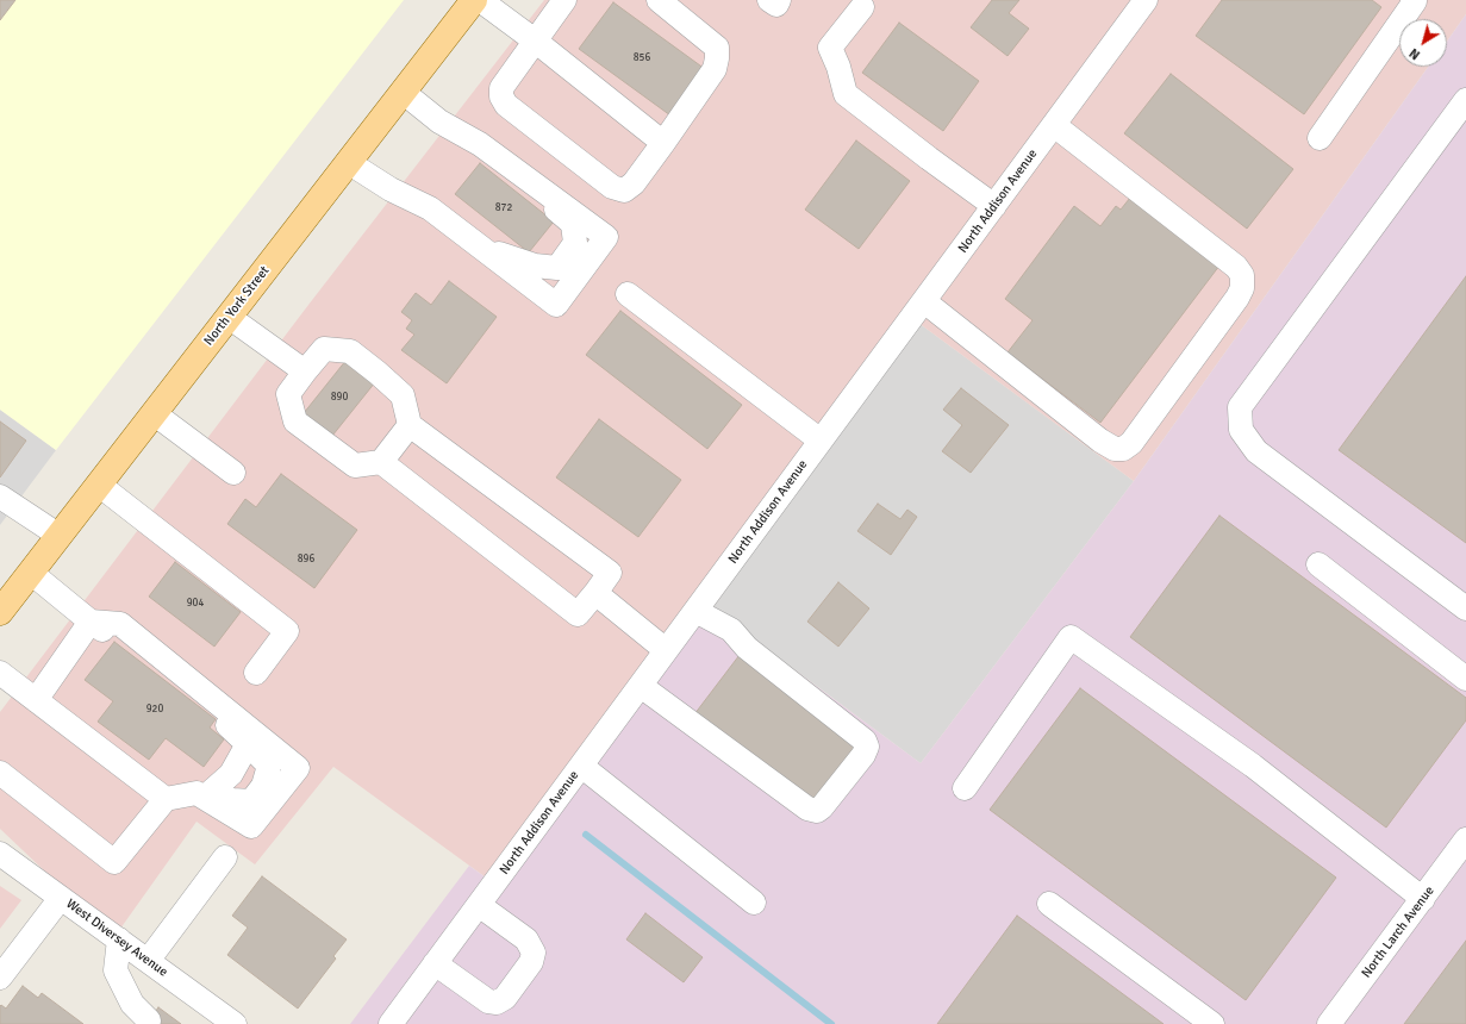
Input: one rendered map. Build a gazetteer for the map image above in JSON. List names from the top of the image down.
{
  "streets": {
    "main road": ["North York Street"],
    "street": ["North Addison Avenue", "North Larch Avenue", "West Diversey Avenue"]
  },
  "house_numbers": [
    "856",
    "872",
    "890",
    "896",
    "904",
    "920"
  ],
  "north": "bottom left"
}
